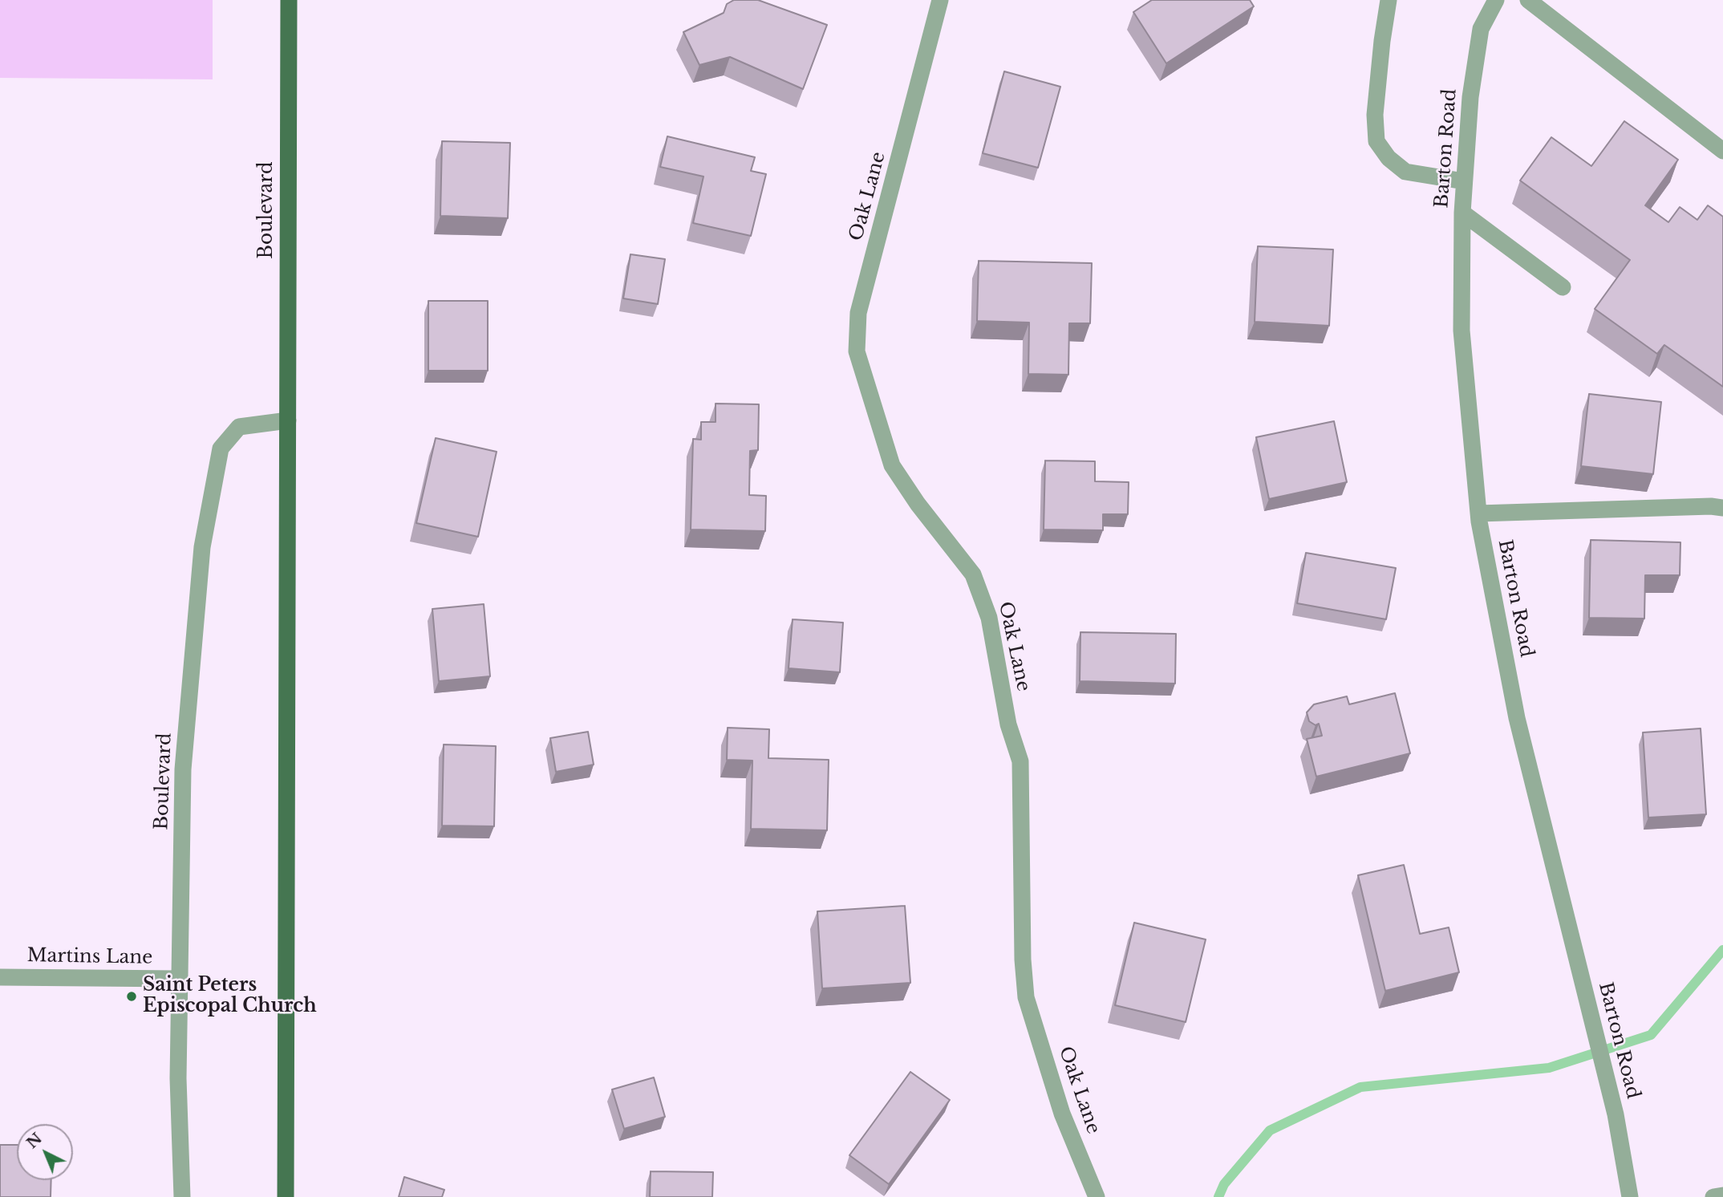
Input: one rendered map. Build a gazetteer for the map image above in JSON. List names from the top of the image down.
{
  "streets": {
    "main road": ["Boulevard"],
    "street": ["Barton Road", "Oak Lane", "Martins Lane"]
  },
  "crossings": [
    ["Boulevard", "Martins Lane"]
  ],
  "places": ["Saint Peters Episcopal Church"],
  "north": "top left"
}
